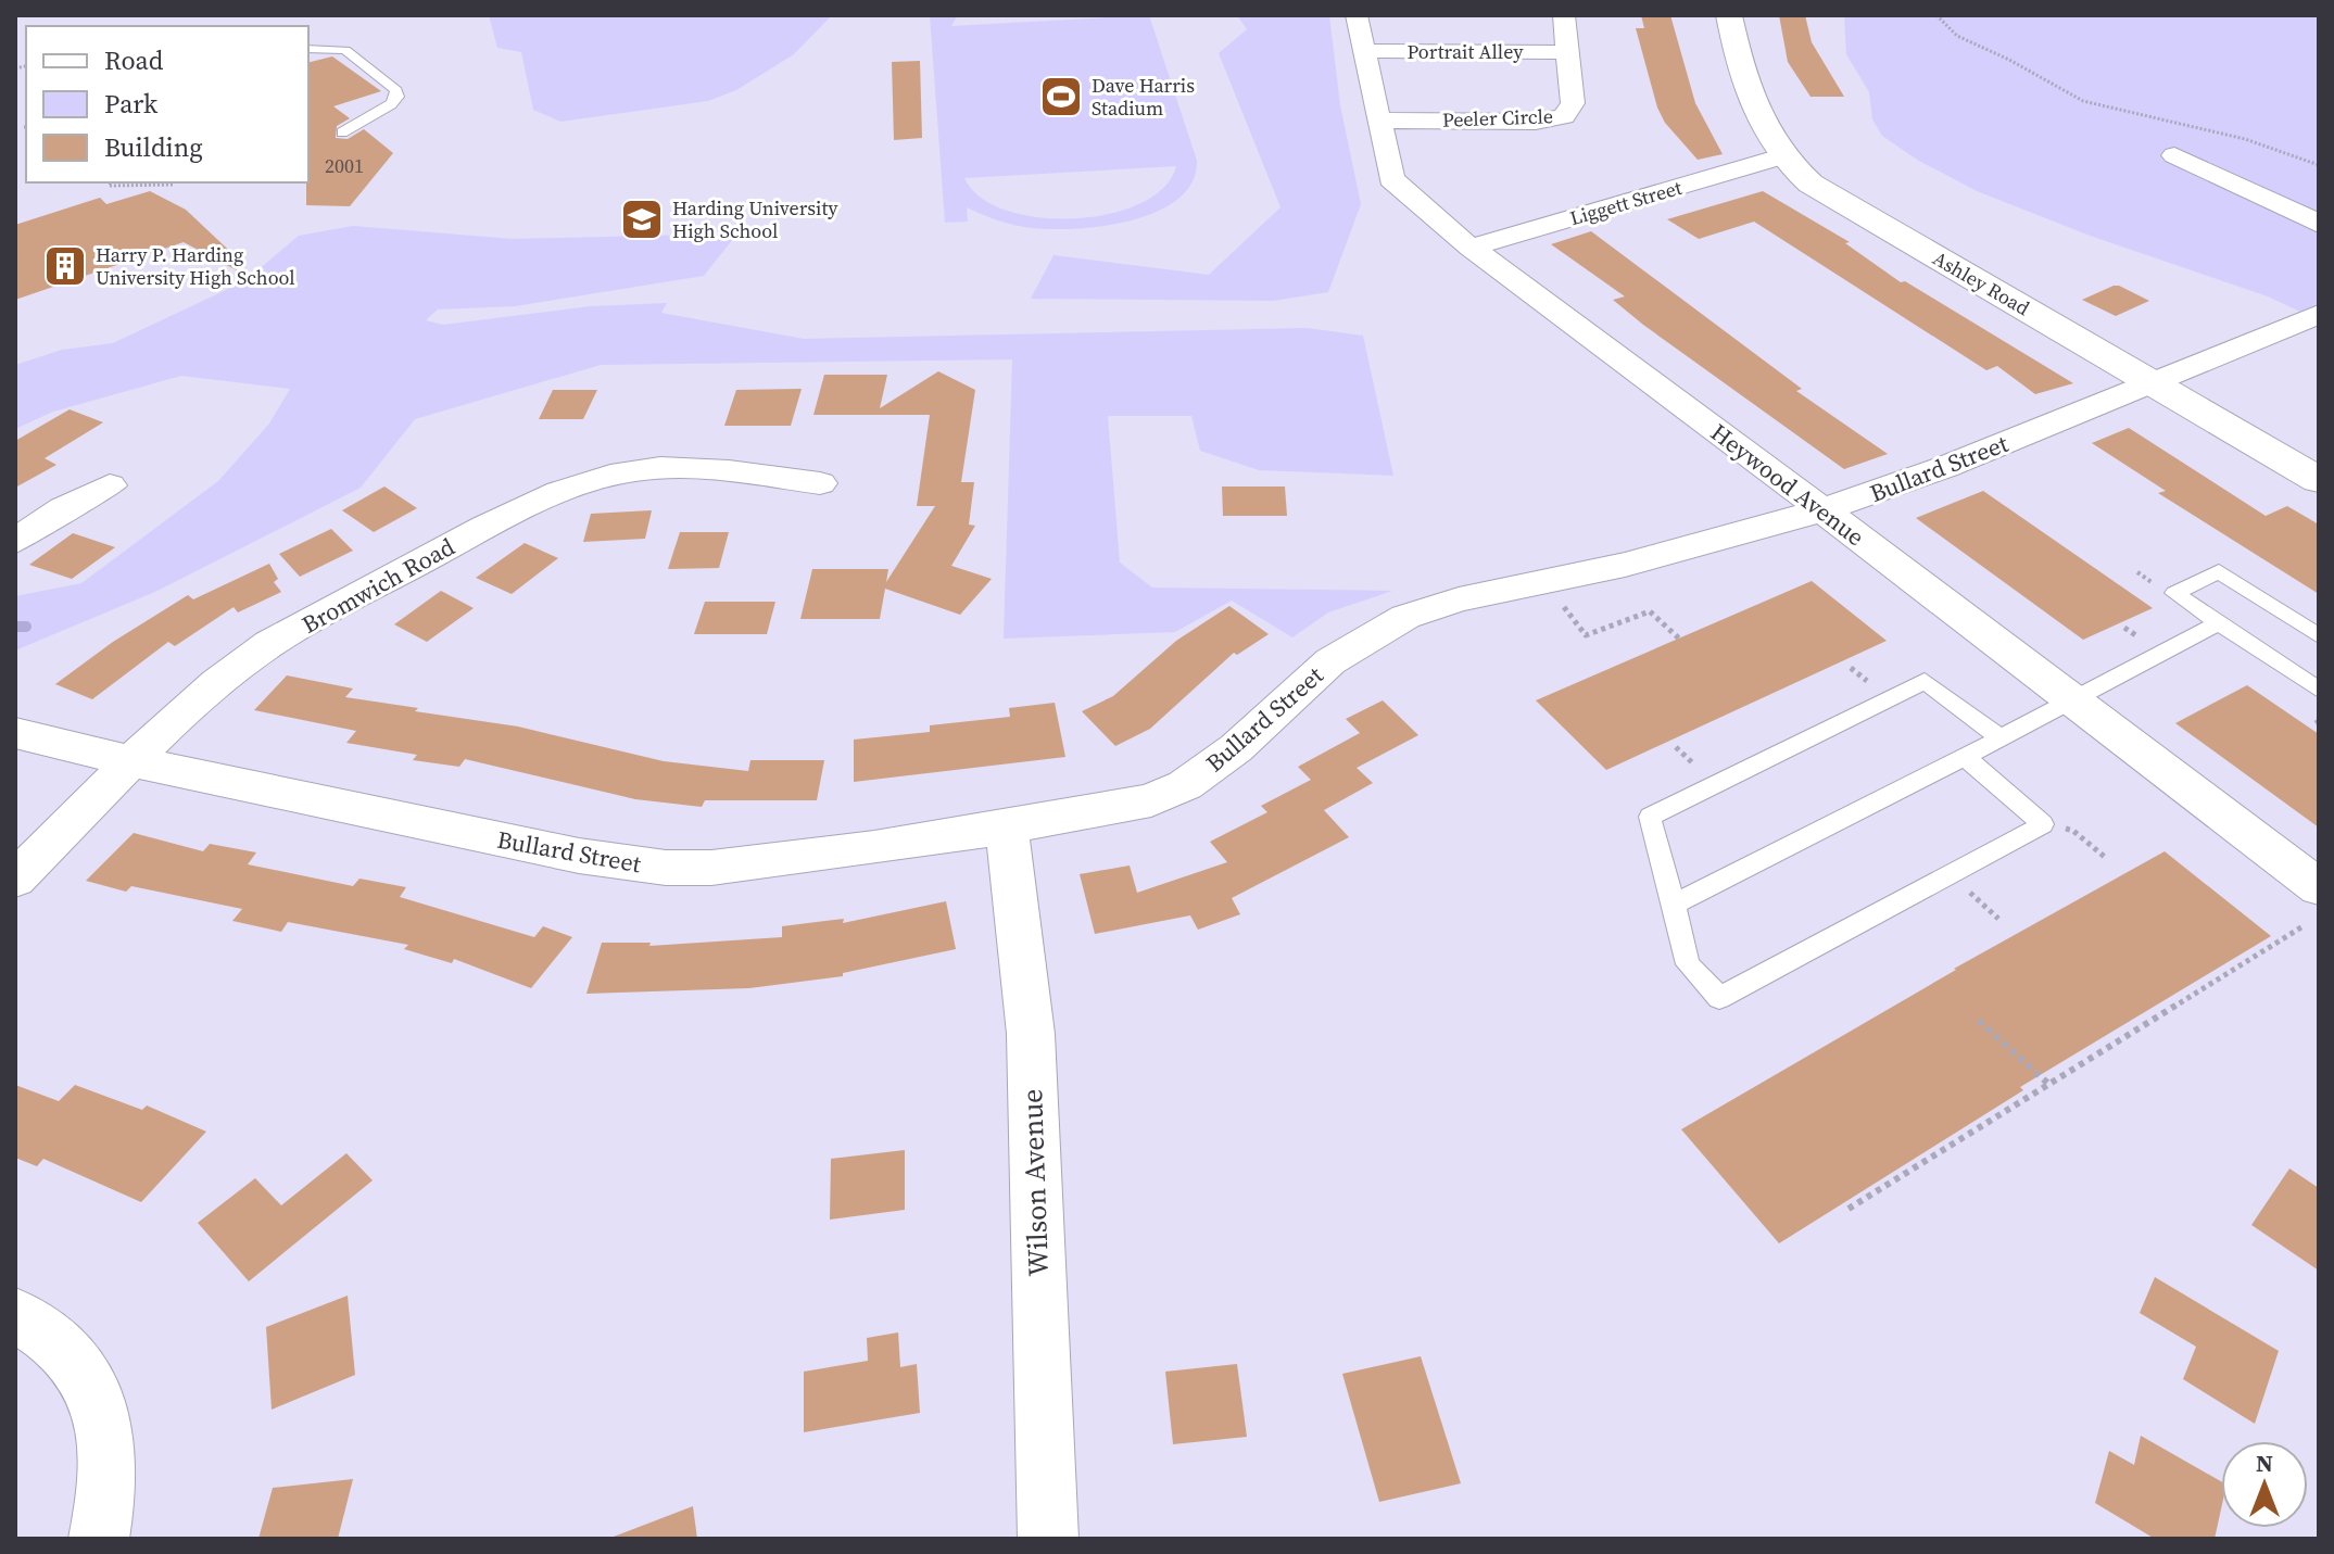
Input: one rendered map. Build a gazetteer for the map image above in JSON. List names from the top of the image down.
{
  "streets": {
    "street": [
      "Portrait Alley",
      "Peeler Circle",
      "Liggett Street",
      "Ashley Road",
      "Bullard Street",
      "Heywood Avenue",
      "Bromwich Road",
      "Wilson Avenue"
    ]
  },
  "crossings": [
    ["Portrait Alley", "Peeler Circle"],
    ["Portrait Alley", "Heywood Avenue"],
    ["Peeler Circle", "Heywood Avenue"],
    ["Liggett Street", "Ashley Road"],
    ["Liggett Street", "Heywood Avenue"],
    ["Ashley Road", "Bullard Street"],
    ["Bullard Street", "Heywood Avenue"],
    ["Bullard Street", "Bromwich Road"],
    ["Bullard Street", "Wilson Avenue"]
  ],
  "places": {
    "sports": ["Dave Harris Stadium"],
    "school or university": ["Harding University High School"],
    "building": ["Harry P. Harding University High School"]
  },
  "house_numbers": ["2001"],
  "legend": ["Road", "Park", "Building"],
  "north": "top"
}
